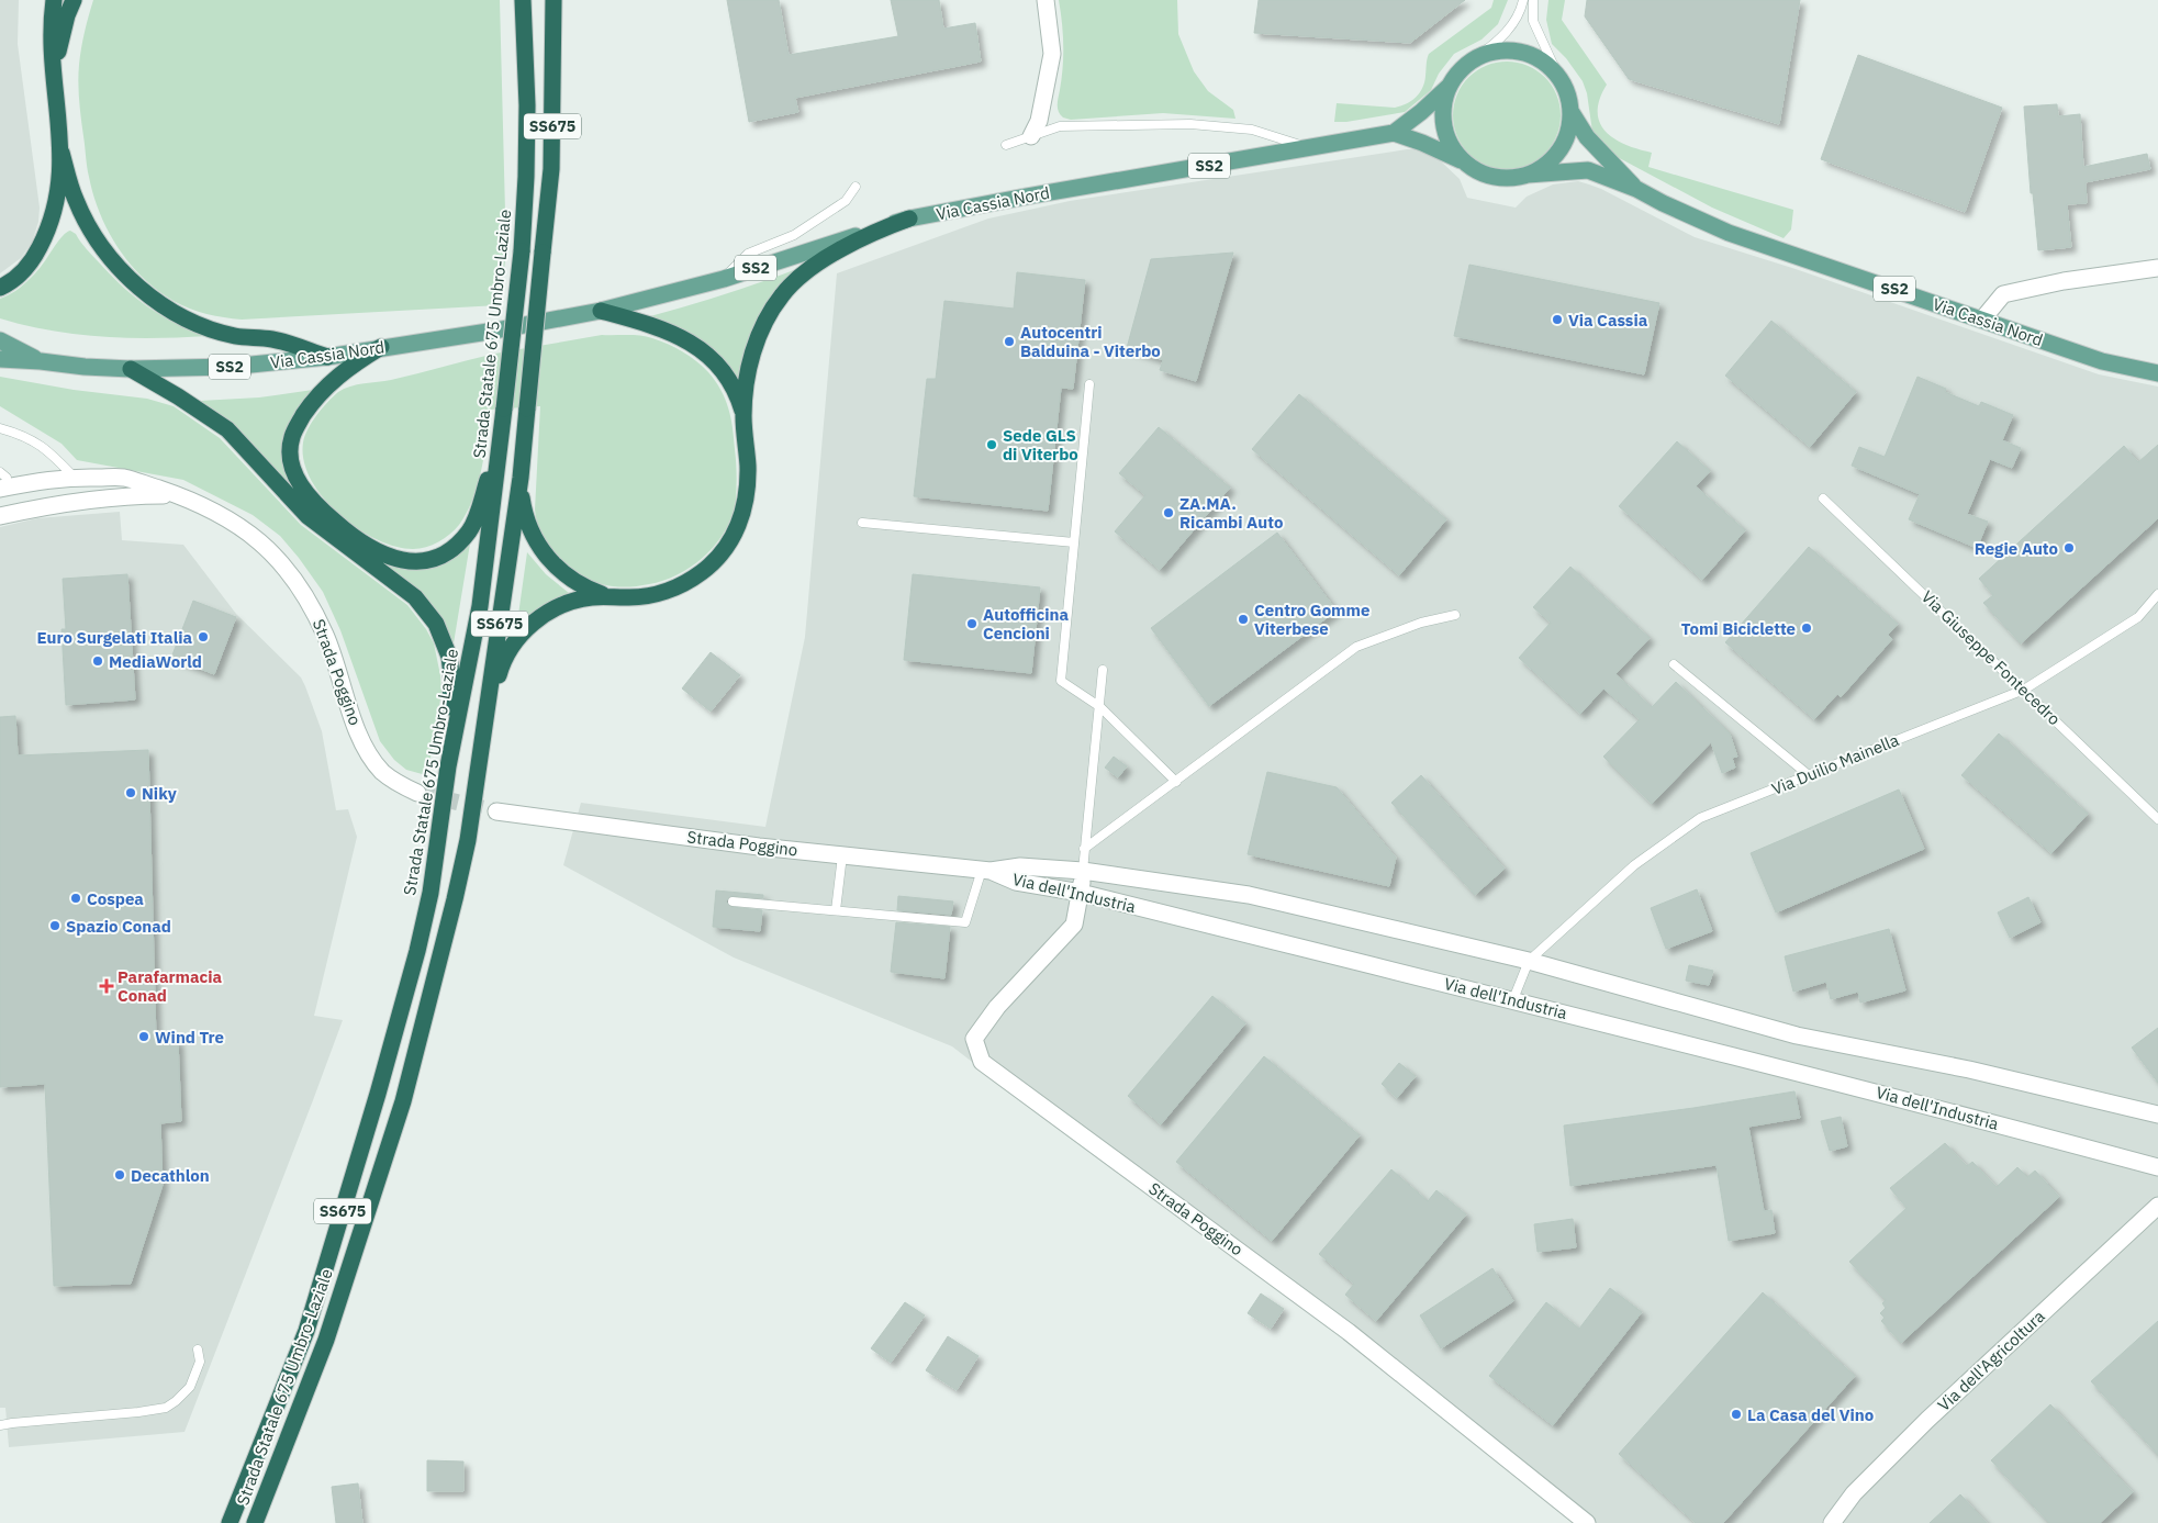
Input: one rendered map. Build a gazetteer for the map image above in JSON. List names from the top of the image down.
{
  "streets": {
    "highway": ["SS675", "Strada Statale 675 Umbro-Laziale"],
    "main road": ["SS2", "Via Cassia Nord"],
    "street": ["Strada Poggino", "Via dell'Industria", "Via dell'Agricoltura"],
    "lane": ["Via Giuseppe Fontecedro", "Via Duilio Mainella"]
  },
  "crossings": [
    ["SS2", "Via Cassia Nord"],
    ["Via Giuseppe Fontecedro", "Via Duilio Mainella"],
    ["Strada Poggino", "Via dell'Industria"],
    ["Via Duilio Mainella", "Via dell'Industria"]
  ],
  "places": {
    "other": [
      "Via Cassia",
      "Autocentri Balduina - Viterbo",
      "Sede GLS di Viterbo",
      "ZA.MA. Ricambi Auto",
      "Regie Auto",
      "Centro Gomme Viterbese",
      "Autofficina Cencioni",
      "Tomi Biciclette",
      "Euro Surgelati Italia",
      "MediaWorld",
      "Niky",
      "Cospea",
      "Spazio Conad",
      "Wind Tre",
      "Decathlon",
      "La Casa del Vino"
    ],
    "health": ["Parafarmacia Conad"]
  }
}
